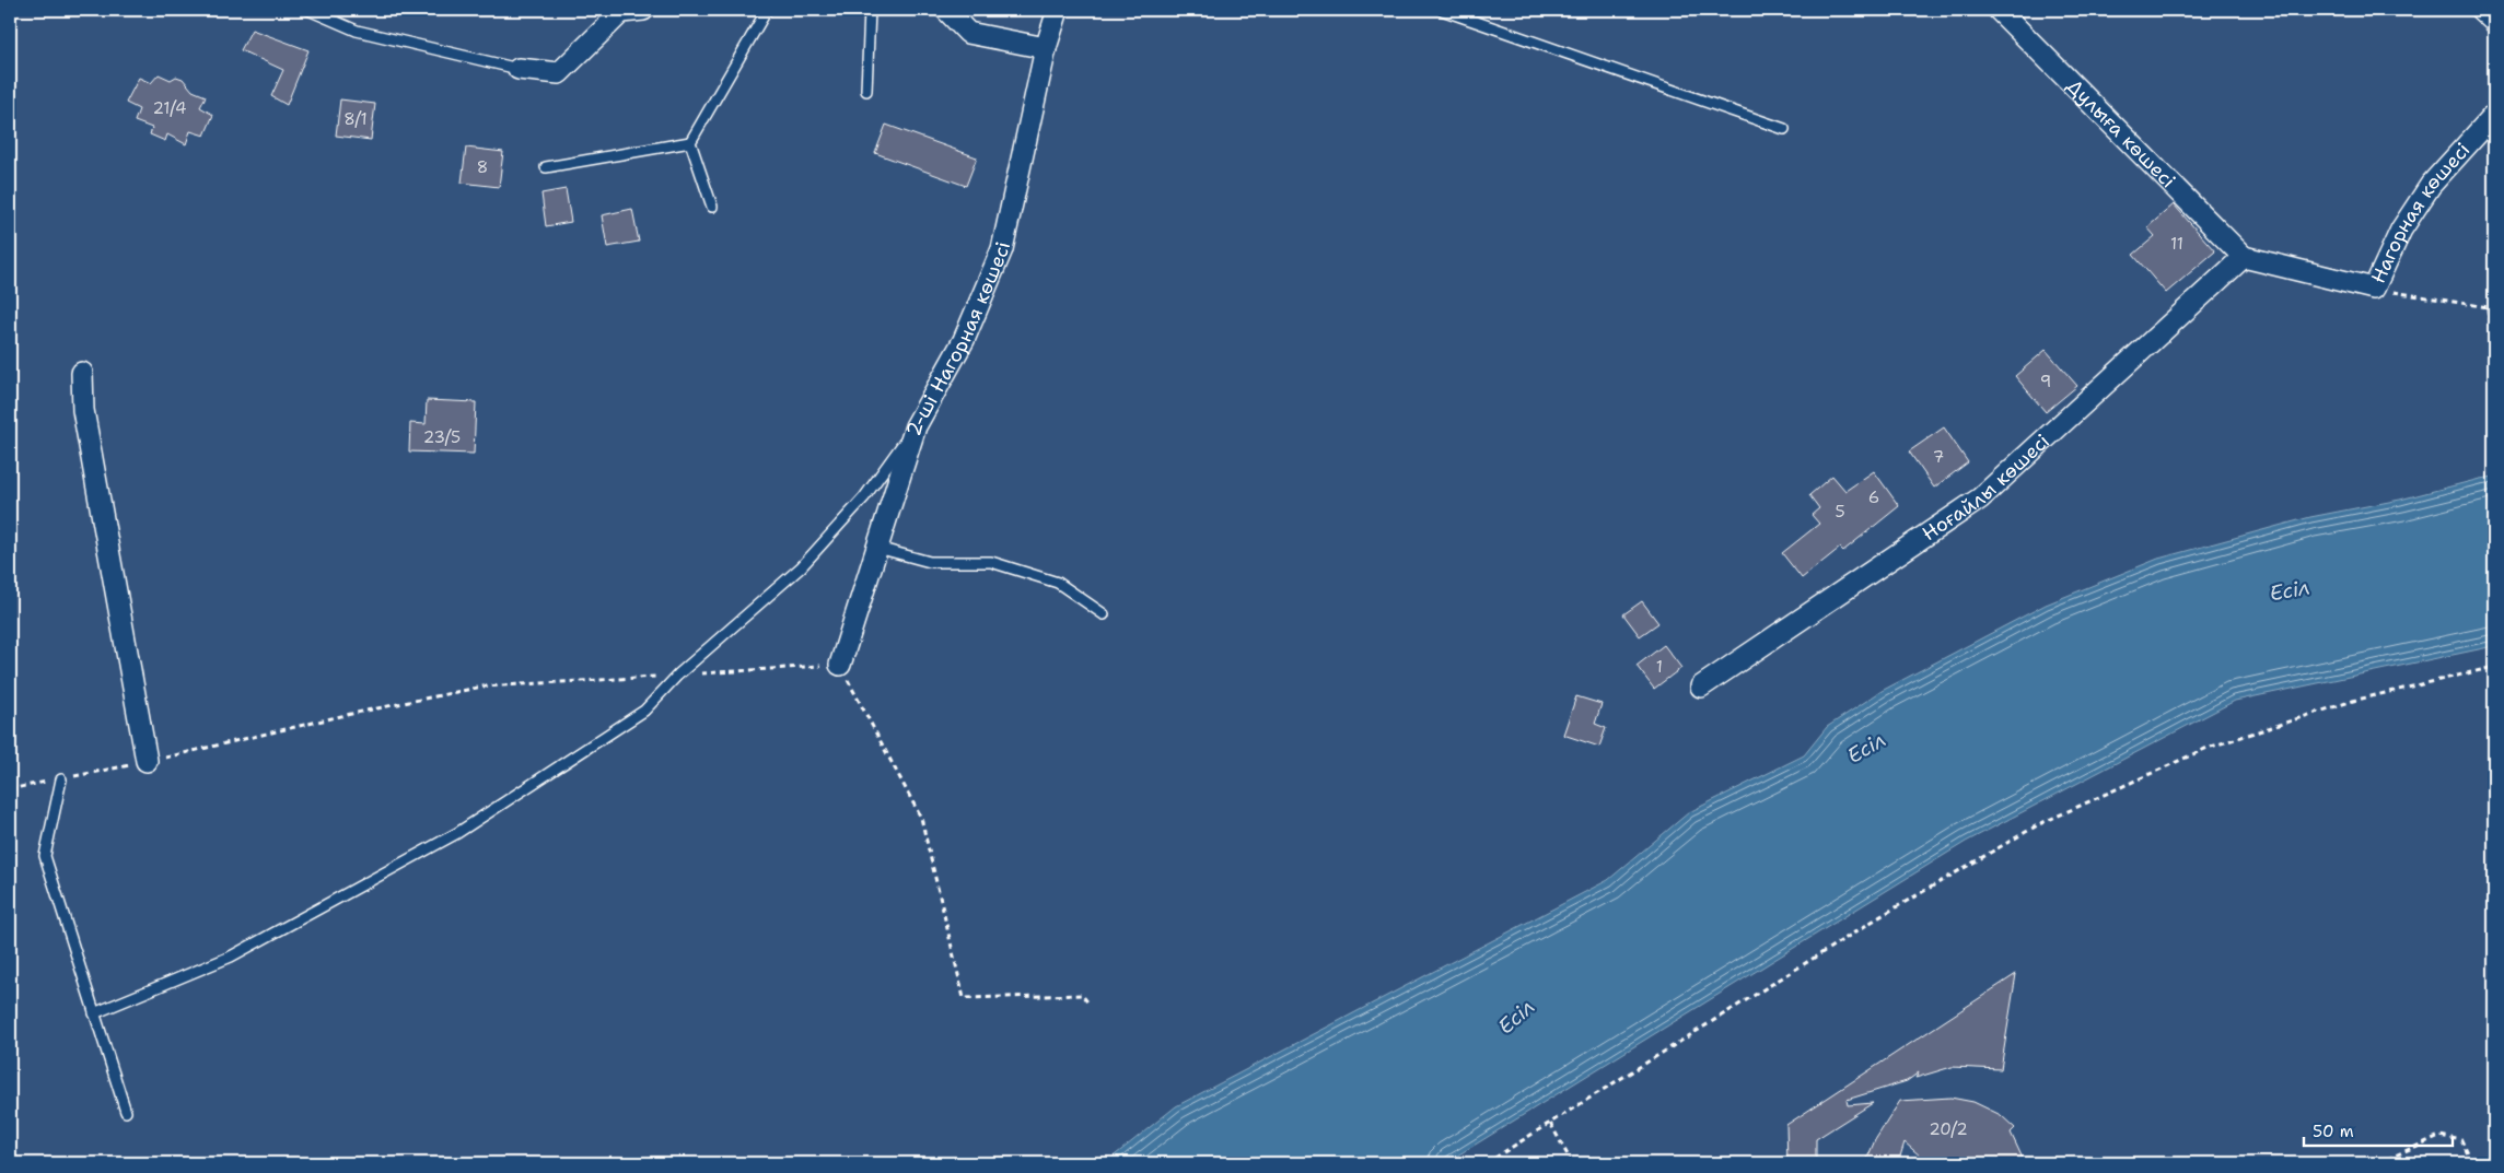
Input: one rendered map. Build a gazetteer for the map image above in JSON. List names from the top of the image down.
{
  "streets": {
    "street": [
      "Дулыға көшесі",
      "Нагорная көшесі",
      "2-ші Нагорная көшесі",
      "Ноғайлы көшесі"
    ]
  },
  "crossings": [
    ["Дулыға көшесі", "Нагорная көшесі"],
    ["Дулыға көшесі", "Ноғайлы көшесі"],
    ["Нагорная көшесі", "Ноғайлы көшесі"]
  ],
  "water": ["Есіл"],
  "house_numbers": [
    "21/4",
    "8/1",
    "8",
    "11",
    "9",
    "23/5",
    "7",
    "6",
    "5",
    "1",
    "20/2"
  ],
  "scale_bar": "50 m"
}
